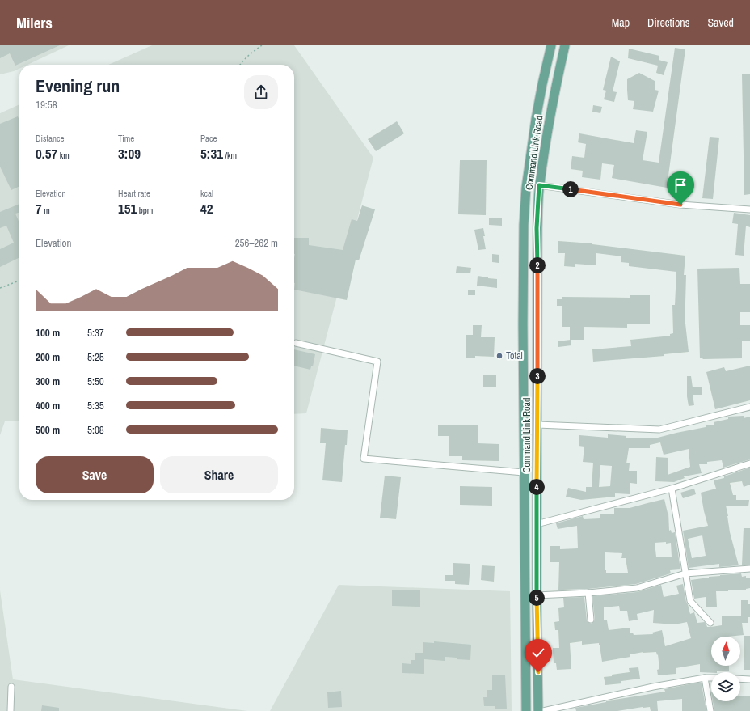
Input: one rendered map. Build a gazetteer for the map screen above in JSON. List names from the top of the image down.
{
  "streets": {
    "main road": ["Command Link Road"]
  },
  "places": ["Total"],
  "north": "top",
  "page": {
    "header": "Milers",
    "nav": ["Map", "Directions", "Saved"],
    "heading": ["Evening run", "19:58"],
    "stats": [
      ["Distance", "0.57 km"],
      ["Time", "3:09"],
      ["Pace", "5:31 /km"],
      ["Elevation", "7 m"],
      ["Heart rate", "151 bpm"],
      ["kcal", "42"]
    ],
    "pins": [
      "1",
      "2",
      "3",
      "4",
      "5"
    ],
    "chart": ["Elevation", "256–262 m"],
    "list": [
      {
        "name": "100 m",
        "note": "5:37"
      },
      {
        "name": "200 m",
        "note": "5:25"
      },
      {
        "name": "300 m",
        "note": "5:50"
      },
      {
        "name": "400 m",
        "note": "5:35"
      },
      {
        "name": "500 m",
        "note": "5:08"
      }
    ],
    "buttons": ["Save", "Share"]
  }
}
